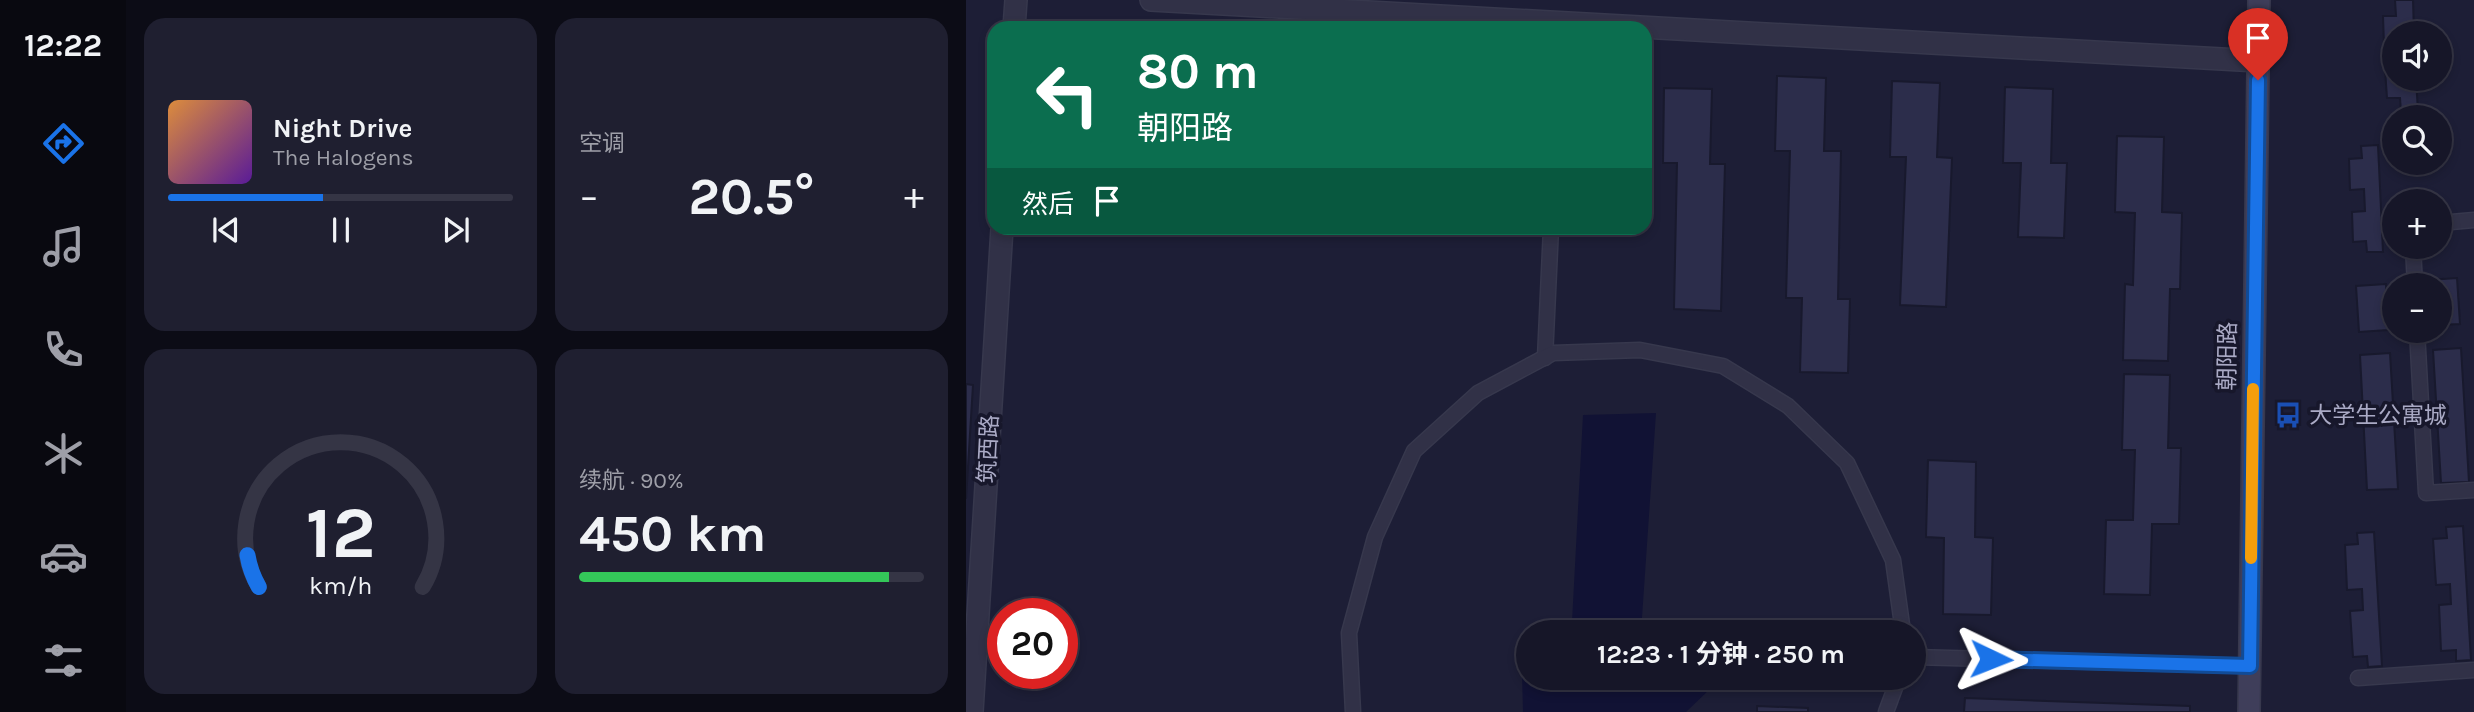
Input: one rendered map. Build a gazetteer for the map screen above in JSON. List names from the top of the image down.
{
  "streets": {
    "street": ["朝阳路", "筑西路"]
  },
  "places": {
    "bus stop": ["大学生公寓城"]
  },
  "page": {
    "tabs": "12:22",
    "tile": [
      "空调",
      ["续航 · 90%", "450 km"]
    ],
    "map_buttons": ["+", "−"],
    "turn": ["80 m", "朝阳路"],
    "song": ["Night Drive", "The Halogens"],
    "heat": ["−", "20.5°", "+"],
    "then": "然后",
    "limit": "20",
    "trip": "12:23 · 1 分钟 · 250 m",
    "gauge": ["12", "km/h"]
  }
}
